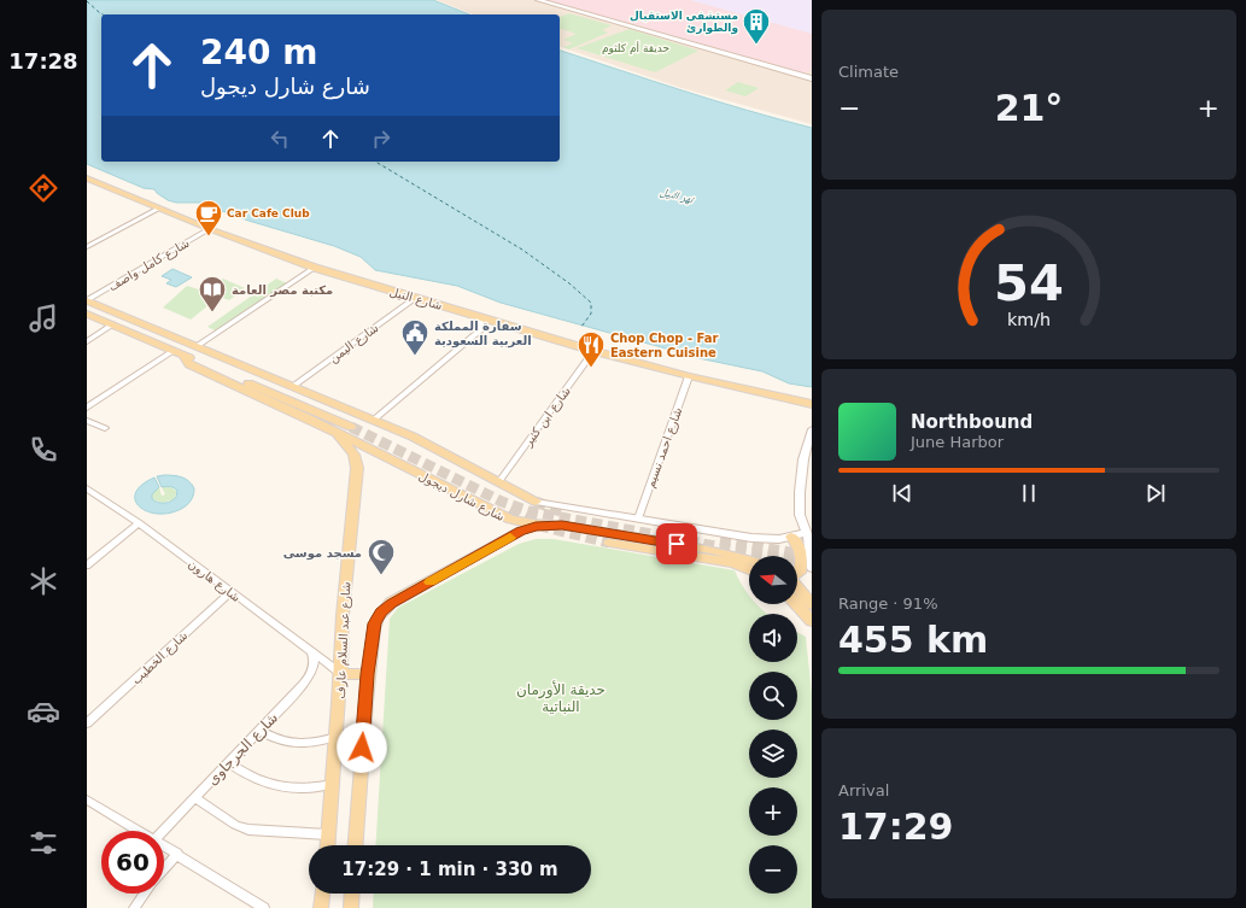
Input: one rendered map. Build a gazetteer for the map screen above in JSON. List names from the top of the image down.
{
  "streets": {
    "main road": ["شارع النيل", "شارع شارل ديجول", "شارع عبد السلام عارف"],
    "street": [
      "شارع كامل واصف",
      "شارع اليمن",
      "شارع ابن كثير",
      "شارع احمد نسيم",
      "شارع هارون",
      "شارع الخطيب",
      "شارع الجرجاوى"
    ]
  },
  "crossings": [
    ["شارع كامل واصف", "شارع النيل"],
    ["شارع النيل", "شارع اليمن"],
    ["شارع النيل", "شارع ابن كثير"],
    ["شارع النيل", "شارع احمد نسيم"],
    ["شارع شارل ديجول", "شارع عبد السلام عارف"],
    ["شارع هارون", "شارع عبد السلام عارف"],
    ["شارع هارون", "شارع الخطيب"],
    ["شارع هارون", "شارع الجرجاوى"]
  ],
  "water": ["نهر النيل"],
  "parks": ["حديقة أم كلثوم", "حديقة الأورمان النباتية"],
  "places": {
    "building": ["مستشفى الاستقبال والطوارئ"],
    "cafe": ["Car Cafe Club"],
    "library": ["مكتبة مصر العامة"],
    "public building": ["سفارة المملكة العربية السعودية"],
    "restaurant": ["Chop Chop - Far Eastern Cuisine"],
    "mosque": ["مسجد موسى"]
  },
  "north": "left",
  "page": {
    "tabs": "17:28",
    "tile": [
      "Climate",
      ["Range · 91%", "455 km"],
      ["Arrival", "17:29"]
    ],
    "turn": ["240 m", "شارع شارل ديجول"],
    "heat": ["−", "21°", "+"],
    "song": ["Northbound", "June Harbor"],
    "map_buttons": ["+", "−"],
    "limit": "60",
    "trip": "17:29 · 1 min · 330 m",
    "gauge": ["54", "km/h"]
  }
}
